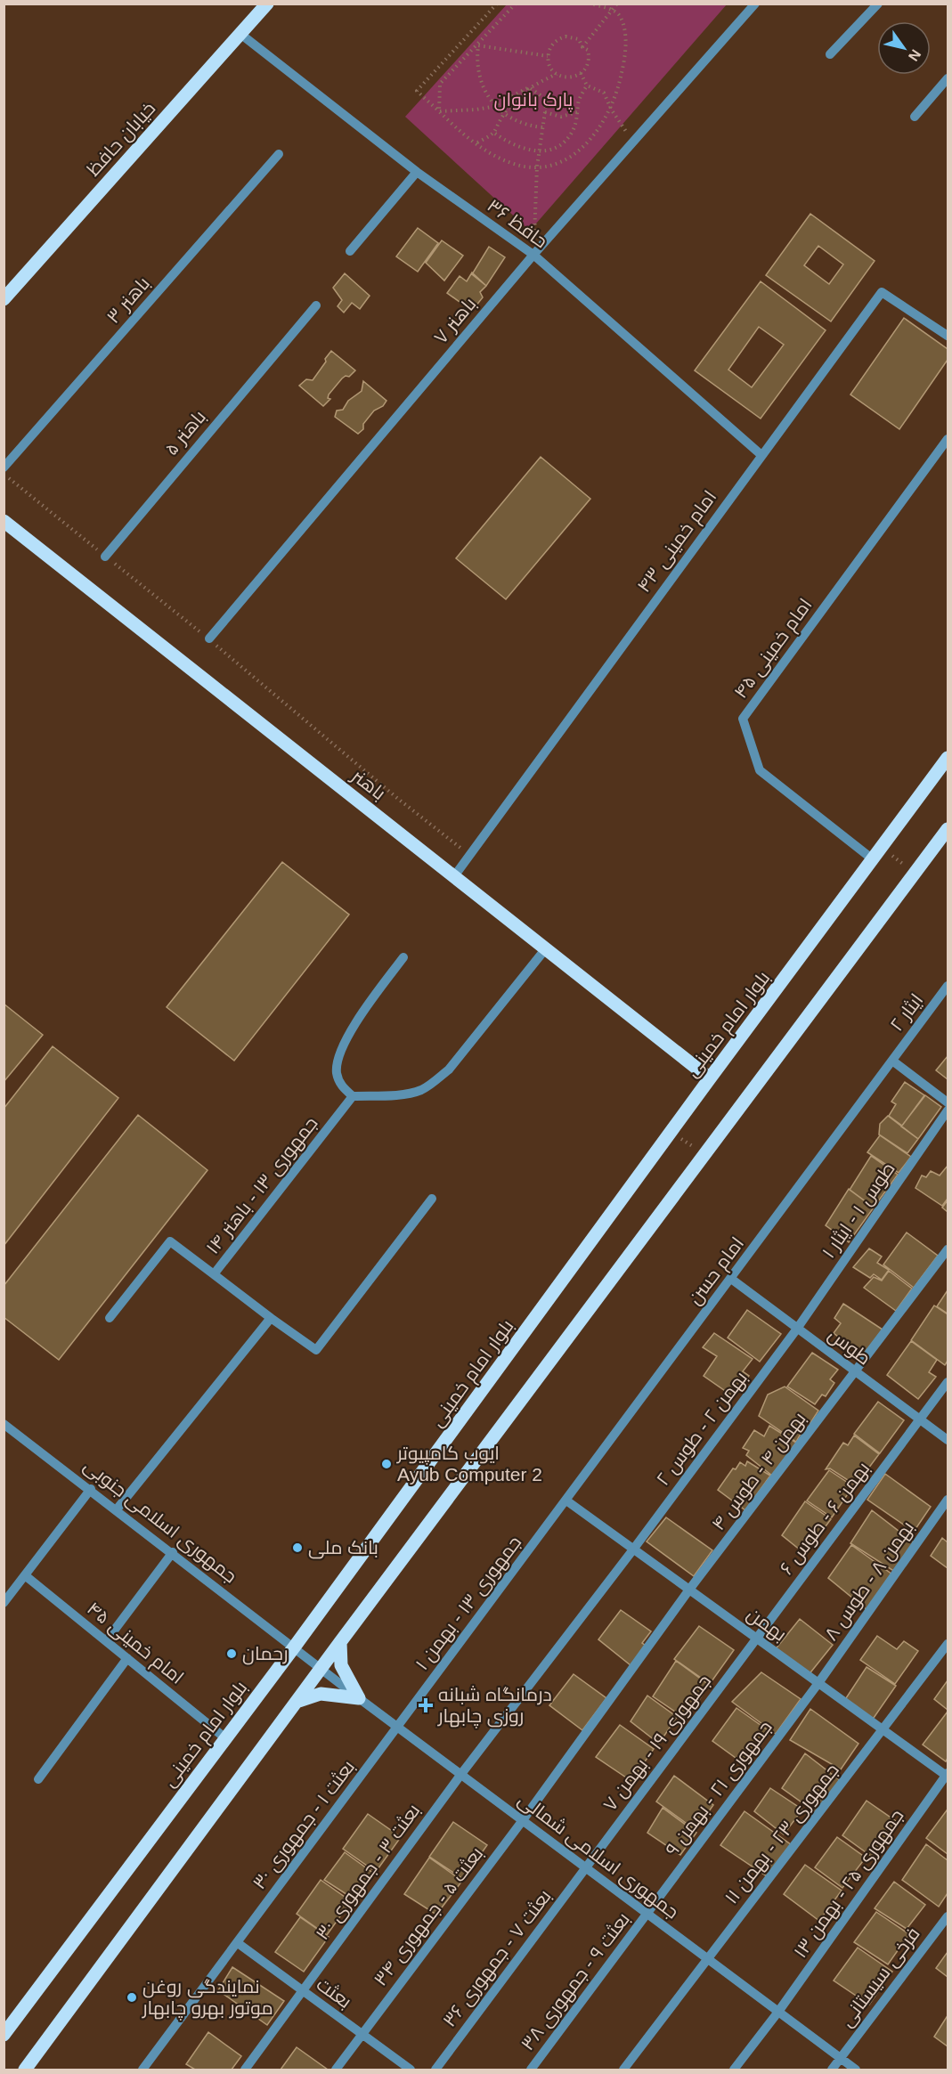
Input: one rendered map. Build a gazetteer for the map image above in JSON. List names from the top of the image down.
{
  "streets": {
    "main road": ["خیابان حافظ", "باهنر", "بلوار امام خمینی"],
    "street": [
      "حافظ ۳۶",
      "باهنر ۳",
      "باهنر ۷",
      "باهنر ۵",
      "امام خمینی ۴۳",
      "امام خمینی ۴۵",
      "ایثار ۲",
      "جمهوری ۱۳ - باهنر ۱۴",
      "طوس ۱ - ایثار ۱",
      "امام حسن",
      "طوس",
      "بهمن ۲ - طوس ۲",
      "بهمن ۴ - طوس ۴",
      "بهمن ۶ - طوس ۶",
      "جمهوری اسلامی جنوبی",
      "بهمن ۸ - طوس ۸",
      "جمهوری ۱۳ - بهمن ۱",
      "بهمن",
      "جمهوری ۱۹ - بهمن ۷",
      "جمهوری ۲۱ - بهمن ۹",
      "بعثت ۱ - جمهوری ۳۰",
      "جمهوری ۲۳ - بهمن ۱۱",
      "جمهوری اسلامی شمالی",
      "بعثت ۳ - جمهوری ۳۰",
      "جمهوری ۲۵ - بهمن ۱۳",
      "بعثت ۵ - جمهوری ۳۴",
      "بعثت ۷ - جمهوری ۳۶",
      "فرخی سیستانی",
      "بعثت ۹ - جمهوری ۳۸",
      "بعثت"
    ]
  },
  "crossings": [
    ["خیابان حافظ", "حافظ ۳۶"],
    ["حافظ ۳۶", "باهنر ۷"],
    ["حافظ ۳۶", "امام خمینی ۴۳"],
    ["امام خمینی ۴۳", "باهنر"],
    ["امام خمینی ۴۵", "بلوار امام خمینی"],
    ["باهنر", "بلوار امام خمینی"],
    ["ایثار ۲", "امام حسن"],
    ["بلوار امام خمینی", "جمهوری اسلامی جنوبی"],
    ["طوس ۱ - ایثار ۱", "طوس"],
    ["طوس ۱ - ایثار ۱", "بهمن ۲ - طوس ۲"],
    ["امام حسن", "طوس"],
    ["امام حسن", "جمهوری ۱۳ - بهمن ۱"],
    ["امام حسن", "بهمن"],
    ["طوس", "بهمن ۲ - طوس ۲"],
    ["طوس", "بهمن ۴ - طوس ۴"],
    ["طوس", "بهمن ۶ - طوس ۶"],
    ["بهمن ۲ - طوس ۲", "بهمن"],
    ["بهمن ۲ - طوس ۲", "جمهوری اسلامی شمالی"],
    ["بهمن ۲ - طوس ۲", "بعثت ۳ - جمهوری ۳۰"],
    ["بهمن ۴ - طوس ۴", "بهمن"],
    ["بهمن ۴ - طوس ۴", "جمهوری اسلامی شمالی"],
    ["بهمن ۴ - طوس ۴", "بعثت ۵ - جمهوری ۳۴"],
    ["بهمن ۶ - طوس ۶", "بهمن"],
    ["بهمن ۶ - طوس ۶", "جمهوری ۱۹ - بهمن ۷"],
    ["جمهوری اسلامی جنوبی", "جمهوری اسلامی شمالی"],
    ["بهمن ۸ - طوس ۸", "بهمن"],
    ["بهمن ۸ - طوس ۸", "جمهوری ۲۱ - بهمن ۹"],
    ["جمهوری ۱۳ - بهمن ۱", "بهمن"],
    ["جمهوری ۱۳ - بهمن ۱", "بعثت ۱ - جمهوری ۳۰"],
    ["جمهوری ۱۳ - بهمن ۱", "جمهوری اسلامی شمالی"],
    ["بهمن", "جمهوری ۱۹ - بهمن ۷"],
    ["بهمن", "جمهوری ۲۱ - بهمن ۹"],
    ["بهمن", "جمهوری ۲۳ - بهمن ۱۱"],
    ["بهمن", "جمهوری ۲۵ - بهمن ۱۳"],
    ["جمهوری ۱۹ - بهمن ۷", "جمهوری اسلامی شمالی"],
    ["جمهوری ۱۹ - بهمن ۷", "بعثت ۷ - جمهوری ۳۶"],
    ["جمهوری ۲۱ - بهمن ۹", "جمهوری اسلامی شمالی"],
    ["جمهوری ۲۱ - بهمن ۹", "بعثت ۹ - جمهوری ۳۸"],
    ["بعثت ۱ - جمهوری ۳۰", "جمهوری اسلامی شمالی"],
    ["بعثت ۱ - جمهوری ۳۰", "بعثت"],
    ["جمهوری ۲۳ - بهمن ۱۱", "جمهوری اسلامی شمالی"],
    ["جمهوری اسلامی شمالی", "بعثت ۳ - جمهوری ۳۰"],
    ["جمهوری اسلامی شمالی", "جمهوری ۲۵ - بهمن ۱۳"],
    ["جمهوری اسلامی شمالی", "بعثت ۵ - جمهوری ۳۴"],
    ["جمهوری اسلامی شمالی", "بعثت ۷ - جمهوری ۳۶"],
    ["جمهوری اسلامی شمالی", "فرخی سیستانی"],
    ["جمهوری اسلامی شمالی", "بعثت ۹ - جمهوری ۳۸"],
    ["بعثت ۳ - جمهوری ۳۰", "بعثت"],
    ["بعثت ۵ - جمهوری ۳۴", "بعثت"]
  ],
  "parks": ["پارک بانوان"],
  "places": {
    "other": [
      "ایوب کامپیوتر Ayub Computer 2",
      "بانک ملی",
      "رحمان",
      "نمایندگی روغن موتور بهرو چابهار"
    ],
    "health": ["درمانگاه شبانه روزی چابهار"]
  },
  "north": "bottom right"
}
